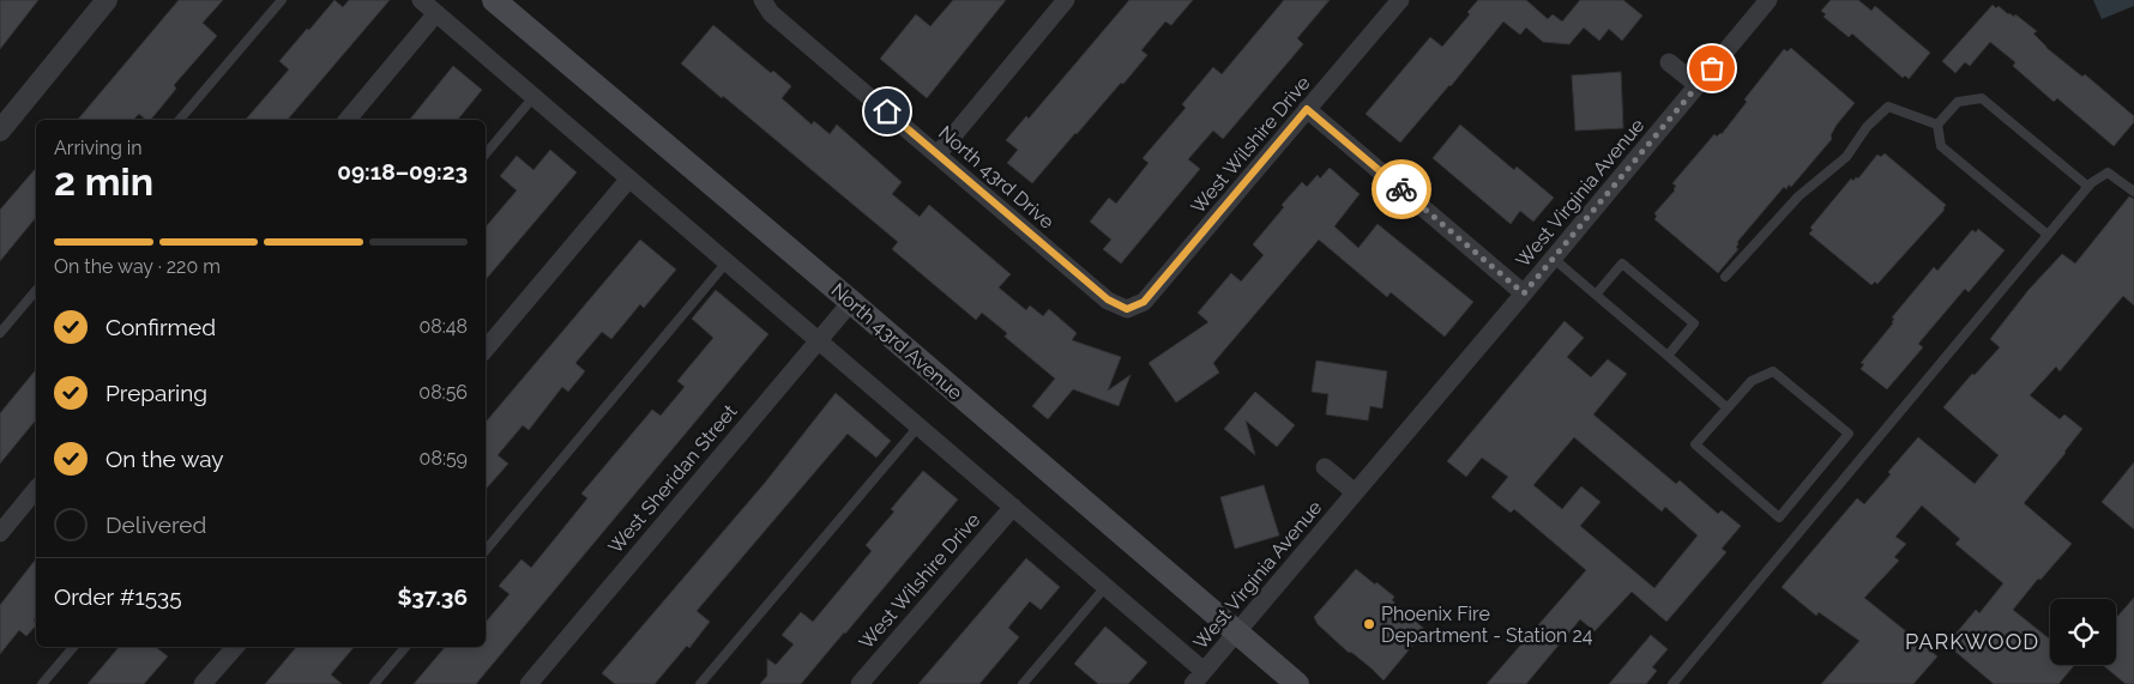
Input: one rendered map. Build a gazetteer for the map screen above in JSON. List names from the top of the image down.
{
  "streets": {
    "main road": ["North 43rd Avenue"],
    "street": [
      "West Wilshire Drive",
      "North 43rd Drive",
      "West Virginia Avenue",
      "West Sheridan Street"
    ]
  },
  "crossings": [
    ["West Wilshire Drive", "North 43rd Drive"],
    ["West Virginia Avenue", "North 43rd Avenue"],
    ["North 43rd Avenue", "West Sheridan Street"]
  ],
  "districts": ["PARKWOOD"],
  "places": ["Phoenix Fire Department - Station 24"],
  "page": {
    "heading": ["2 min", "Arriving in", "09:18–09:23"],
    "panel": ["Order #1535", "$37.36"],
    "bar": "On the way · 220 m",
    "list": [
      ["Confirmed", "08:48"],
      ["Preparing", "08:56"],
      ["On the way", "08:59"],
      "Delivered"
    ]
  }
}
